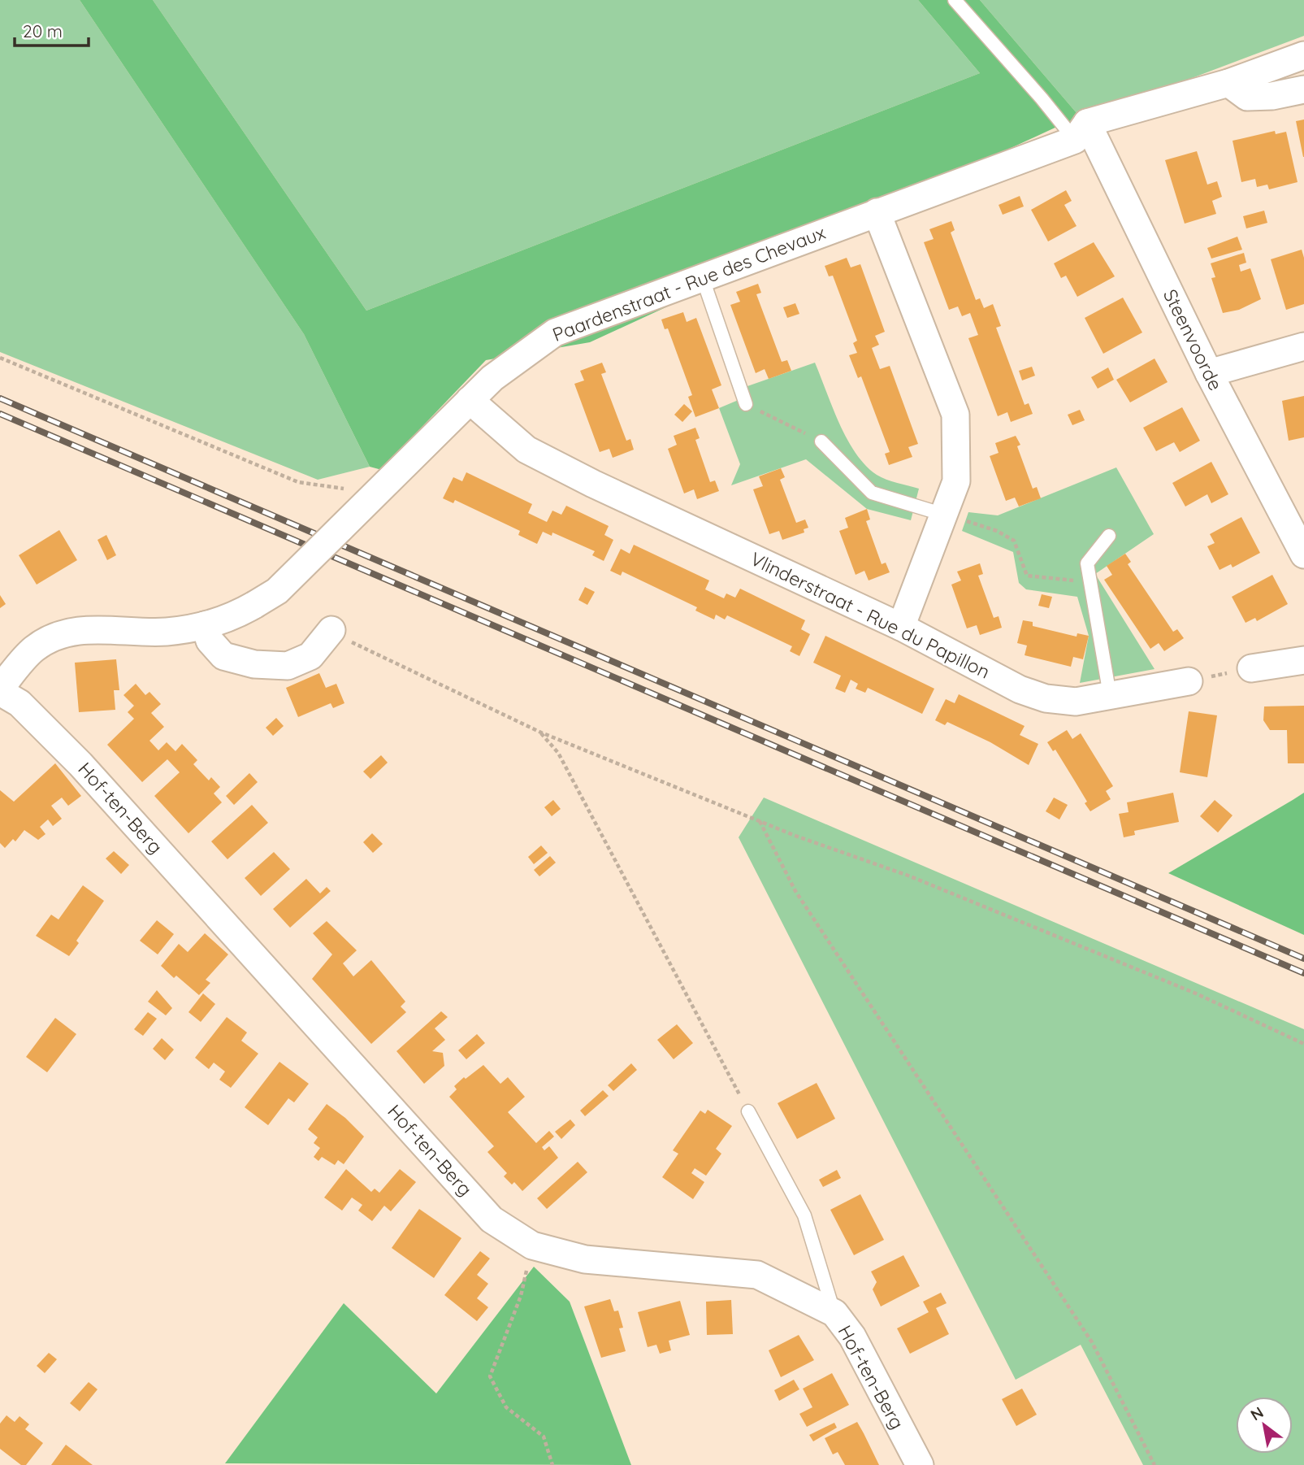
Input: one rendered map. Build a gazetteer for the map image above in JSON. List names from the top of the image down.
{
  "streets": {
    "street": [
      "Paardenstraat - Rue des Chevaux",
      "Steenvoorde",
      "Vlinderstraat - Rue du Papillon",
      "Hof-ten-Berg"
    ]
  },
  "crossings": [
    ["Paardenstraat - Rue des Chevaux", "Steenvoorde"],
    ["Paardenstraat - Rue des Chevaux", "Vlinderstraat - Rue du Papillon"],
    ["Paardenstraat - Rue des Chevaux", "Hof-ten-Berg"]
  ],
  "scale_bar": "20 m",
  "north": "top left"
}
